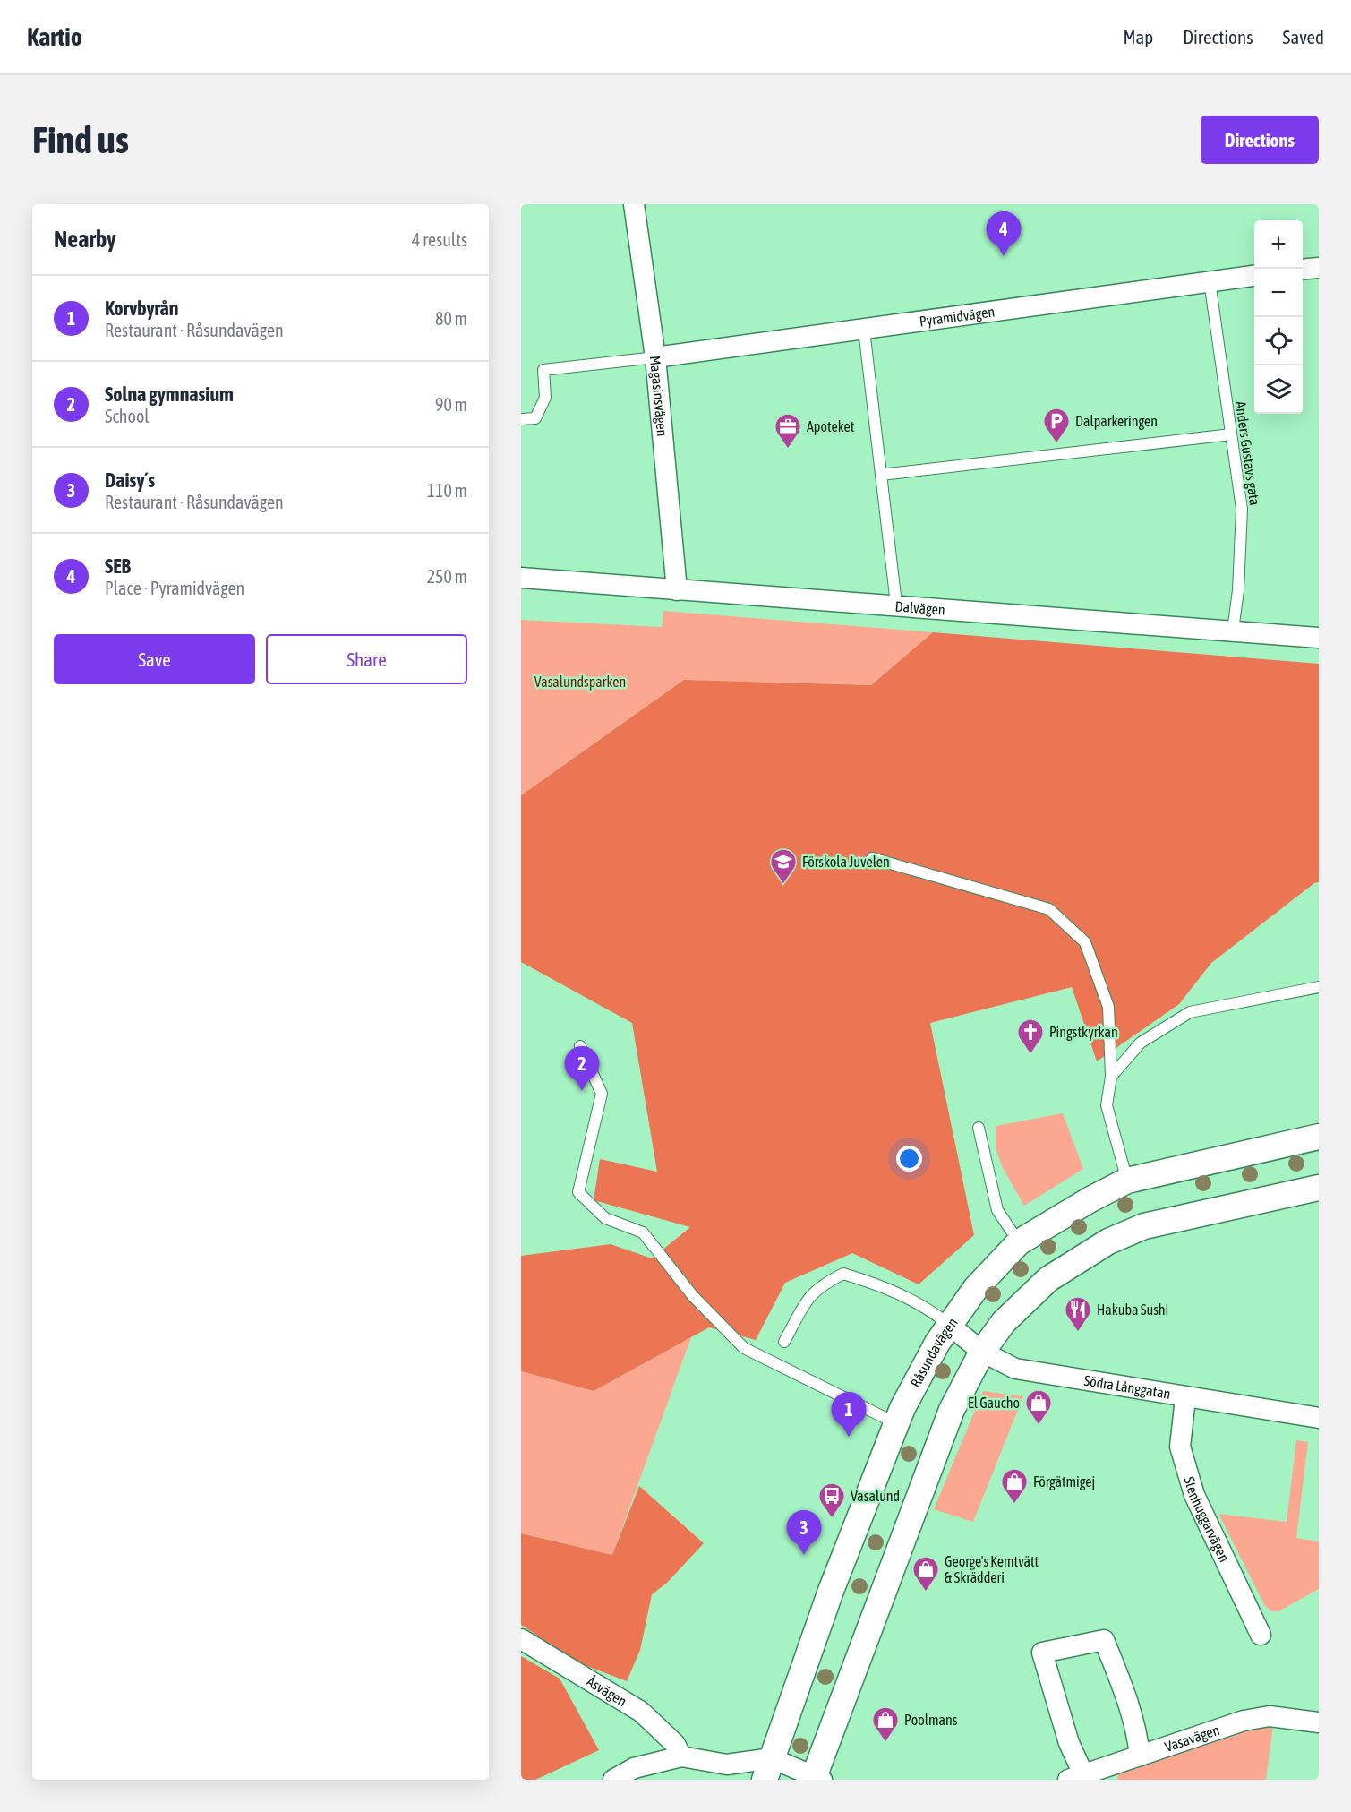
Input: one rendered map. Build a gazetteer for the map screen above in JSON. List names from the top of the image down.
{
  "streets": {
    "street": [
      "Pyramidvägen",
      "Magasinsvägen",
      "Dalvägen",
      "Råsundavägen",
      "Södra Långgatan",
      "Stenhuggarvägen",
      "Åsvägen",
      "Vasavägen"
    ],
    "lane": ["Anders Gustavs gata"]
  },
  "crossings": [
    ["Pyramidvägen", "Magasinsvägen"],
    ["Pyramidvägen", "Anders Gustavs gata"],
    ["Magasinsvägen", "Dalvägen"],
    ["Anders Gustavs gata", "Dalvägen"],
    ["Råsundavägen", "Södra Långgatan"],
    ["Södra Långgatan", "Stenhuggarvägen"]
  ],
  "parks": ["Vasalundsparken"],
  "places": {
    "parking": ["Dalparkeringen"],
    "office": ["Apoteket"],
    "school or university": ["Förskola Juvelen"],
    "church": ["Pingstkyrkan"],
    "restaurant": ["Hakuba Sushi"],
    "shop": [
      "El Gaucho",
      "Förgätmigej",
      "George's Kemtvätt & Skrädderi",
      "Poolmans"
    ],
    "bus stop": ["Vasalund"]
  },
  "page": {
    "header": "Kartio",
    "nav": ["Map", "Directions", "Saved"],
    "buttons": [
      "Directions",
      ["Save", "Share"]
    ],
    "title": "Find us",
    "heading": ["Nearby", "4 results"],
    "pins": [
      "4",
      "2",
      "1",
      "3"
    ],
    "map_buttons": ["+", "−"],
    "list": [
      {
        "mark": "1",
        "name": "Korvbyrån",
        "note": "Restaurant · Råsundavägen",
        "value": "80 m"
      },
      {
        "mark": "2",
        "name": "Solna gymnasium",
        "note": "School",
        "value": "90 m"
      },
      {
        "mark": "3",
        "name": "Daisy´s",
        "note": "Restaurant · Råsundavägen",
        "value": "110 m"
      },
      {
        "mark": "4",
        "name": "SEB",
        "note": "Place · Pyramidvägen",
        "value": "250 m"
      }
    ]
  }
}
